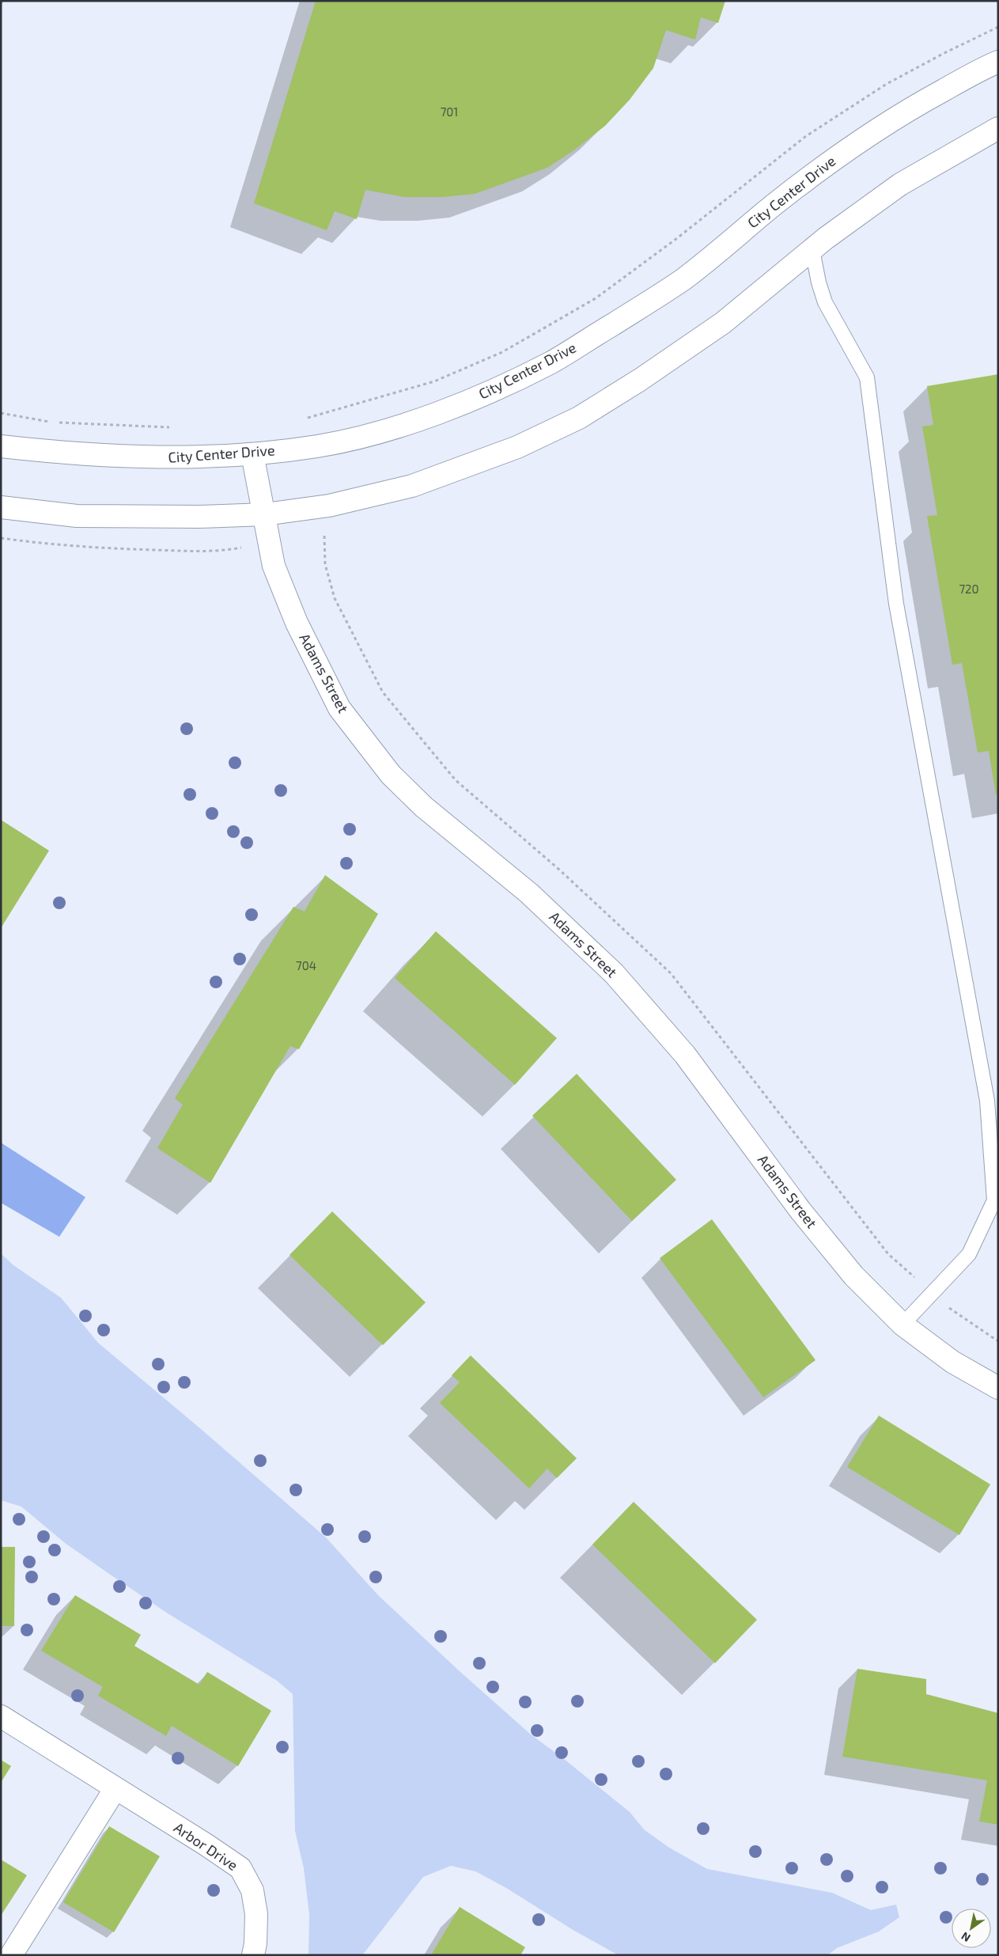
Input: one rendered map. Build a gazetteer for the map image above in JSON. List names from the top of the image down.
{
  "streets": {
    "street": ["City Center Drive", "Adams Street", "Arbor Drive"]
  },
  "crossings": [
    ["City Center Drive", "Adams Street"]
  ],
  "house_numbers": ["701", "720", "704"],
  "north": "bottom left"
}
